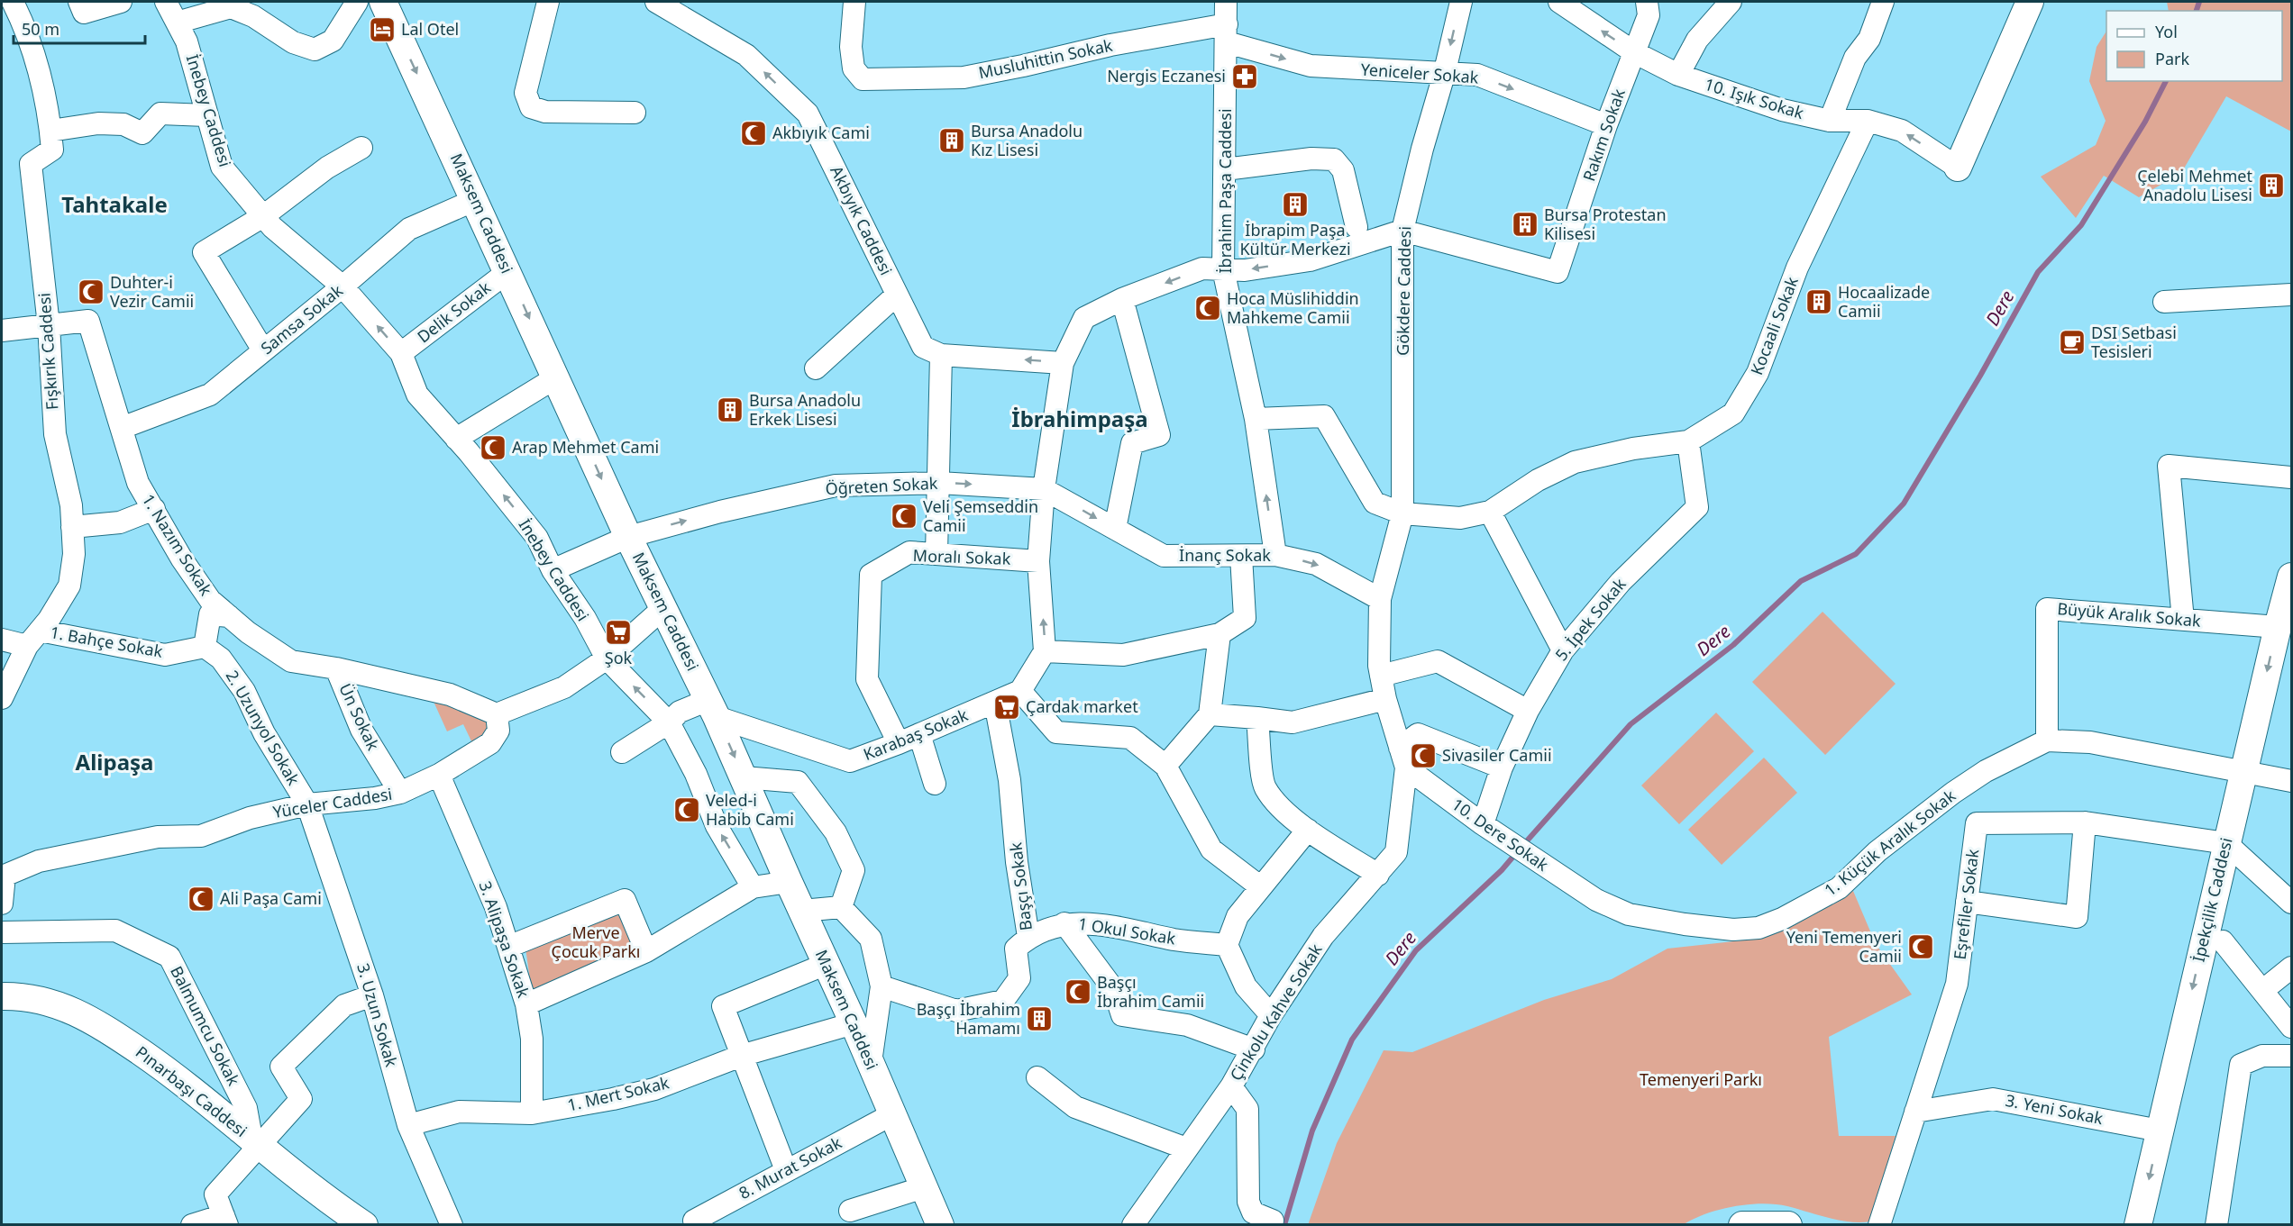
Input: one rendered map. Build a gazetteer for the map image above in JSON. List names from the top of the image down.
{
  "streets": {
    "main road": ["Maksem Caddesi", "İpekçilik Caddesi", "Pınarbaşı Caddesi"],
    "street": [
      "Musluhittin Sokak",
      "Yeniceler Sokak",
      "10. Işık Sokak",
      "İnebey Caddesi",
      "Rakım Sokak",
      "İbrahim Paşa Caddesi",
      "Akbıyık Caddesi",
      "Gökdere Caddesi",
      "Delik Sokak",
      "Samsa Sokak",
      "Kocaali Sokak",
      "Fışkırık Caddesi",
      "Öğreten Sokak",
      "1. Nazım Sokak",
      "İnanç Sokak",
      "Moralı Sokak",
      "Büyük Aralık Sokak",
      "5. İpek Sokak",
      "1. Bahçe Sokak",
      "Ün Sokak",
      "2. Uzunyol Sokak",
      "Karabaş Sokak",
      "Yüceler Caddesi",
      "10. Dere Sokak",
      "1. Küçük Aralık Sokak",
      "Başçı Sokak",
      "Eşrefiler Sokak",
      "1 Okul Sokak",
      "3. Alipaşa Sokak",
      "Çinkolu Kahve Sokak",
      "3. Uzun Sokak",
      "Balmumcu Sokak",
      "1. Mert Sokak",
      "3. Yeni Sokak",
      "8. Murat Sokak"
    ]
  },
  "crossings": [
    ["Musluhittin Sokak", "Yeniceler Sokak"],
    ["Musluhittin Sokak", "İbrahim Paşa Caddesi"],
    ["Yeniceler Sokak", "Rakım Sokak"],
    ["Yeniceler Sokak", "İbrahim Paşa Caddesi"],
    ["Yeniceler Sokak", "Gökdere Caddesi"],
    ["10. Işık Sokak", "Rakım Sokak"],
    ["10. Işık Sokak", "Kocaali Sokak"],
    ["İnebey Caddesi", "Delik Sokak"],
    ["İnebey Caddesi", "Samsa Sokak"],
    ["İnebey Caddesi", "Öğreten Sokak"],
    ["Rakım Sokak", "Gökdere Caddesi"],
    ["İbrahim Paşa Caddesi", "İnanç Sokak"],
    ["Maksem Caddesi", "Delik Sokak"],
    ["Maksem Caddesi", "Samsa Sokak"],
    ["Maksem Caddesi", "Öğreten Sokak"],
    ["Maksem Caddesi", "Karabaş Sokak"],
    ["Maksem Caddesi", "1. Mert Sokak"],
    ["Maksem Caddesi", "8. Murat Sokak"],
    ["Gökdere Caddesi", "Kocaali Sokak"],
    ["Gökdere Caddesi", "Çinkolu Kahve Sokak"],
    ["Samsa Sokak", "1. Nazım Sokak"],
    ["Kocaali Sokak", "5. İpek Sokak"],
    ["Kocaali Sokak", "Çinkolu Kahve Sokak"],
    ["Fışkırık Caddesi", "1. Nazım Sokak"],
    ["Fışkırık Caddesi", "1. Bahçe Sokak"],
    ["Öğreten Sokak", "İnanç Sokak"],
    ["1. Nazım Sokak", "Ün Sokak"],
    ["1. Nazım Sokak", "Yüceler Caddesi"],
    ["İnanç Sokak", "Çinkolu Kahve Sokak"],
    ["Moralı Sokak", "Karabaş Sokak"],
    ["Büyük Aralık Sokak", "1. Küçük Aralık Sokak"],
    ["Büyük Aralık Sokak", "İpekçilik Caddesi"],
    ["5. İpek Sokak", "10. Dere Sokak"],
    ["1. Bahçe Sokak", "2. Uzunyol Sokak"],
    ["Ün Sokak", "Yüceler Caddesi"],
    ["2. Uzunyol Sokak", "Yüceler Caddesi"],
    ["2. Uzunyol Sokak", "3. Uzun Sokak"],
    ["Karabaş Sokak", "Başçı Sokak"],
    ["Yüceler Caddesi", "3. Alipaşa Sokak"],
    ["Yüceler Caddesi", "3. Uzun Sokak"],
    ["10. Dere Sokak", "1. Küçük Aralık Sokak"],
    ["10. Dere Sokak", "Çinkolu Kahve Sokak"],
    ["1. Küçük Aralık Sokak", "İpekçilik Caddesi"],
    ["Başçı Sokak", "1 Okul Sokak"],
    ["İpekçilik Caddesi", "Eşrefiler Sokak"],
    ["İpekçilik Caddesi", "3. Yeni Sokak"],
    ["Eşrefiler Sokak", "3. Yeni Sokak"],
    ["3. Alipaşa Sokak", "1. Mert Sokak"],
    ["3. Uzun Sokak", "1. Mert Sokak"],
    ["Balmumcu Sokak", "Pınarbaşı Caddesi"]
  ],
  "one_way": [
    "Yeniceler Sokak",
    "10. Işık Sokak",
    "İnebey Caddesi",
    "Maksem Caddesi",
    "Akbıyık Caddesi",
    "İnanç Sokak",
    "İpekçilik Caddesi"
  ],
  "districts": ["Tahtakale", "İbrahimpaşa", "Alipaşa"],
  "water": ["Dere"],
  "parks": ["Merve Çocuk Parkı", "Temenyeri Parkı"],
  "places": {
    "hotel": ["Lal Otel"],
    "pharmacy": ["Nergis Eczanesi"],
    "mosque": [
      "Akbıyık Cami",
      "Duhter-i Vezir Camii",
      "Hoca Müslihiddin Mahkeme Camii",
      "Arap Mehmet Cami",
      "Veli Şemseddin Camii",
      "Sivasiler Camii",
      "Veled-i Habib Cami",
      "Ali Paşa Cami",
      "Yeni Temenyeri Camii",
      "Başçı İbrahim Camii"
    ],
    "building": [
      "Bursa Anadolu Kız Lisesi",
      "Çelebi Mehmet Anadolu Lisesi",
      "İbrapim Paşa Kültür Merkezi",
      "Bursa Protestan Kilisesi",
      "Hocaalizade Camii",
      "Bursa Anadolu Erkek Lisesi",
      "Başçı İbrahim Hamamı"
    ],
    "cafe": ["DSI Setbasi Tesisleri"],
    "supermarket": ["Şok", "Çardak market"]
  },
  "legend": ["Yol", "Park"],
  "scale_bar": "50 m"
}
